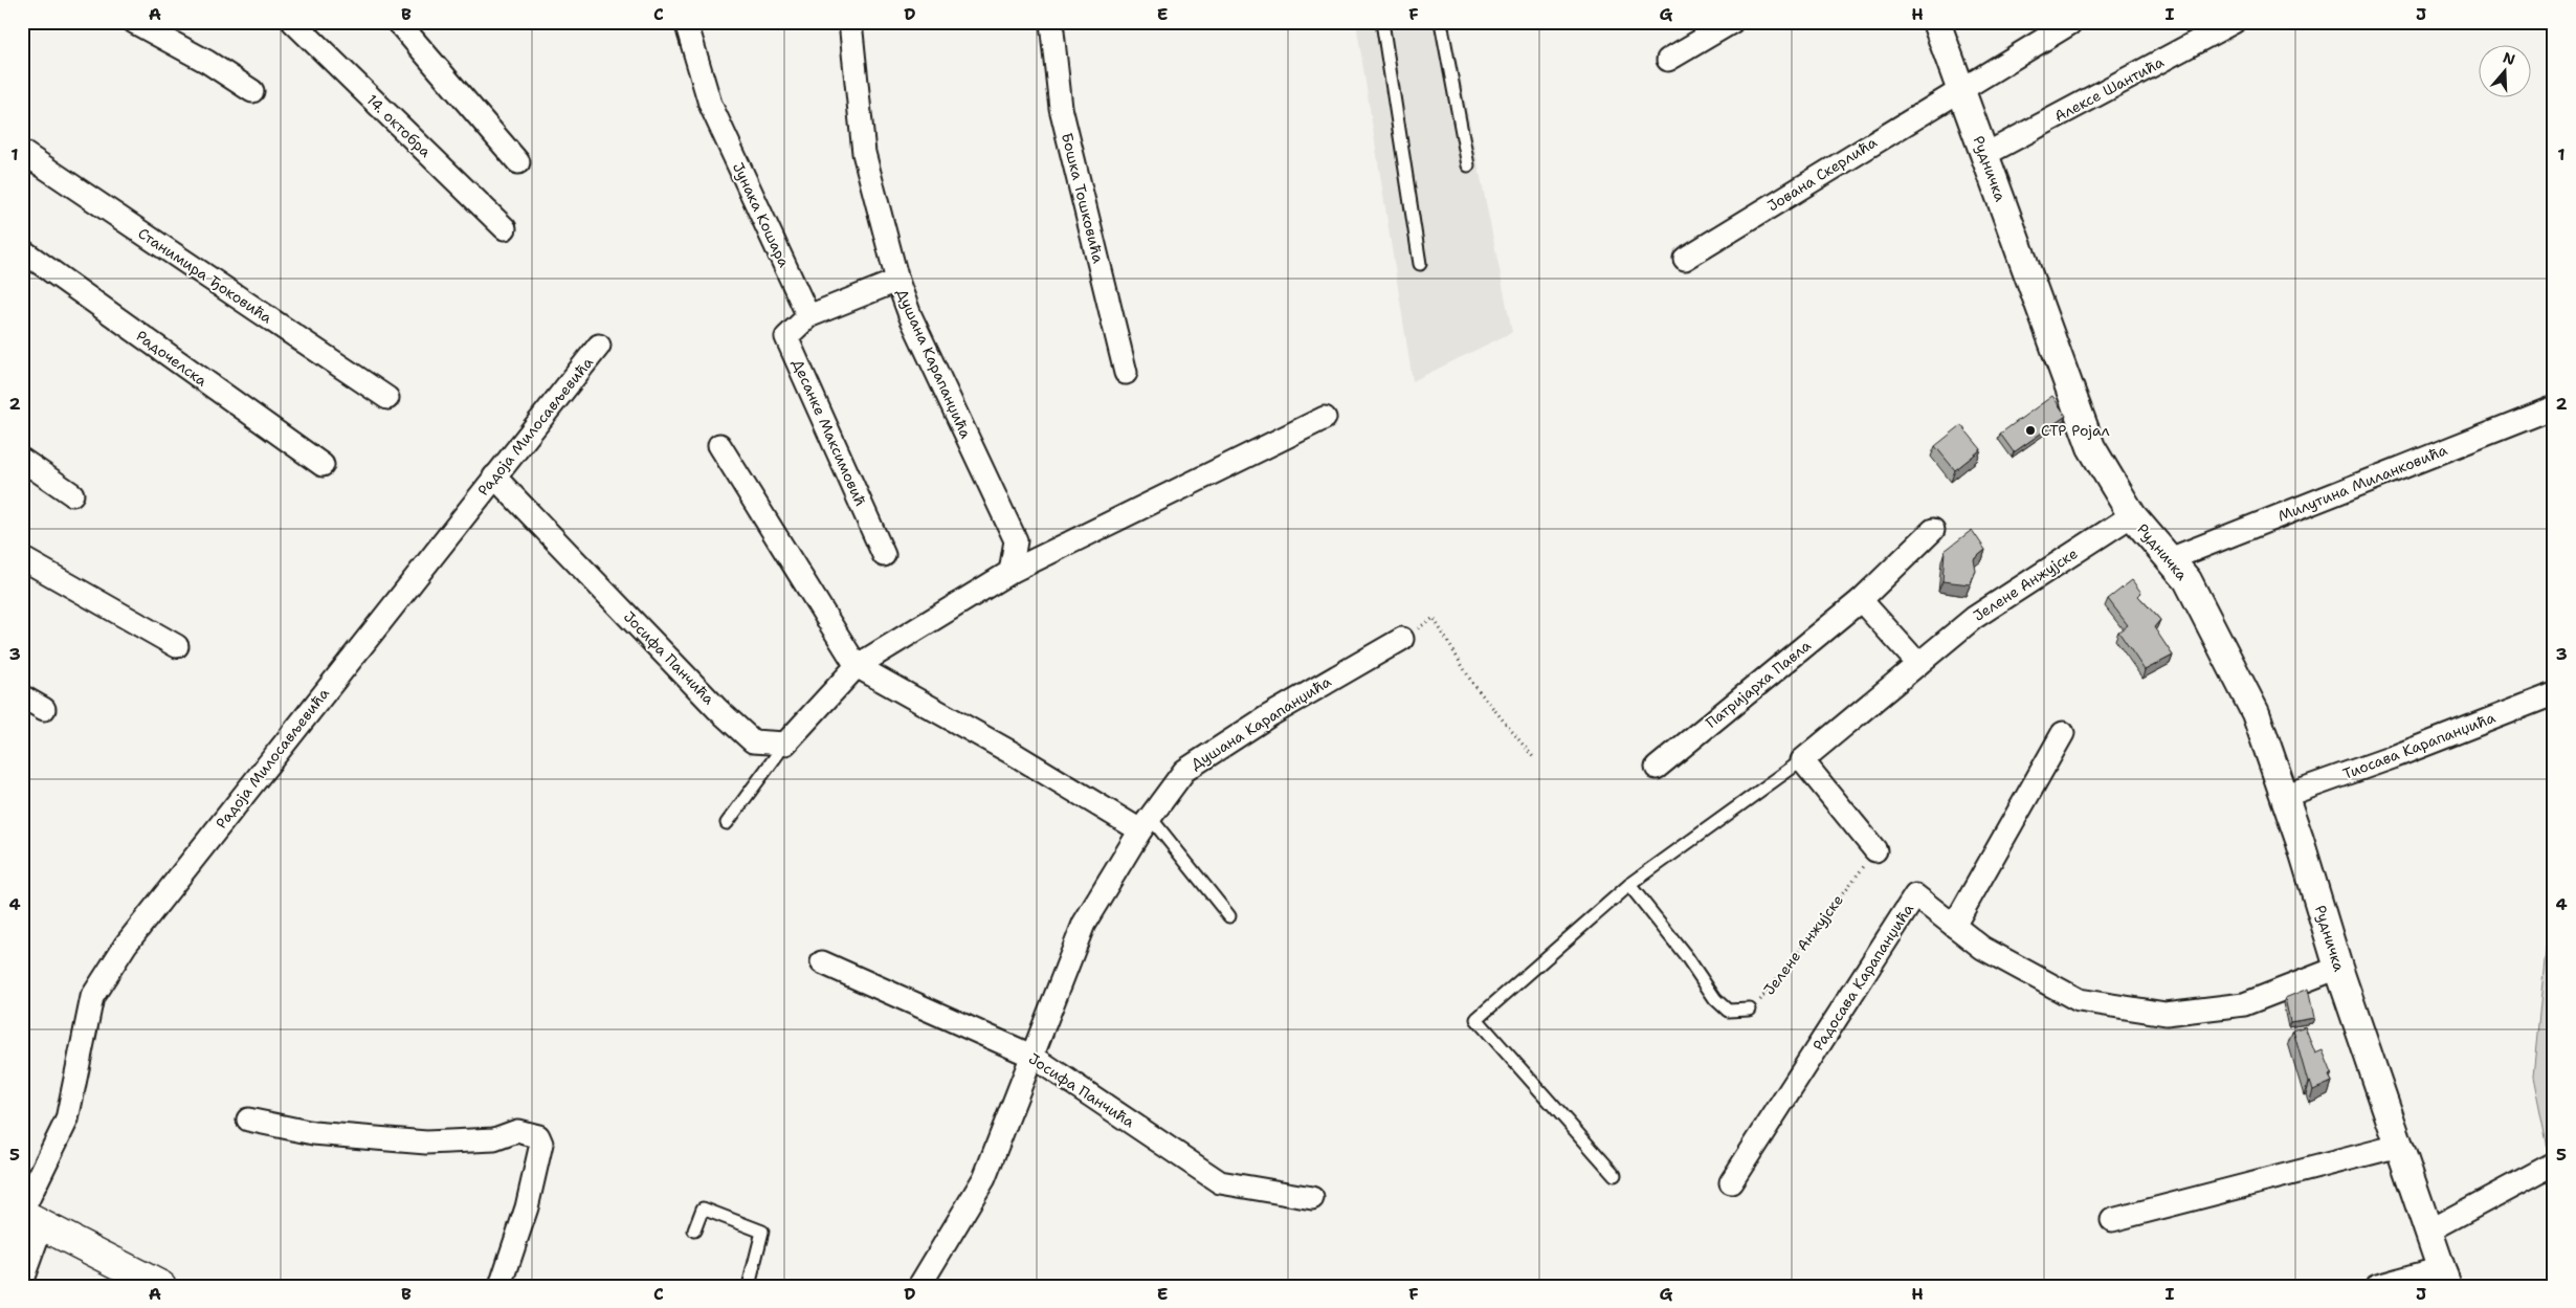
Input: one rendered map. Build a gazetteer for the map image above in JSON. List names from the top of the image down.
{
  "streets": {
    "street": [
      "Алексе Шантића",
      "14. октобра",
      "Рудничка",
      "Јована Скерлића",
      "Бошка Тошковића",
      "Јунака Кошара",
      "Станимира Ђоковића",
      "Радочелска",
      "Душана Карапанџића",
      "Радоја Милосављевића",
      "Десанке Максимовић",
      "Милутина Миланковића",
      "Јелене Анжујске",
      "Јосифа Панчића",
      "Патријарха Павла",
      "Тиосава Карапанџића",
      "Радосава Карапанџића"
    ]
  },
  "crossings": [
    ["Алексе Шантића", "Рудничка"],
    ["Рудничка", "Јована Скерлића"],
    ["Рудничка", "Милутина Миланковића"],
    ["Рудничка", "Јелене Анжујске"],
    ["Рудничка", "Тиосава Карапанџића"],
    ["Рудничка", "Радосава Карапанџића"],
    ["Јунака Кошара", "Десанке Максимовић"],
    ["Душана Карапанџића", "Јосифа Панчића"],
    ["Радоја Милосављевића", "Јосифа Панчића"]
  ],
  "places": ["СТР Ројал"],
  "north": "top",
  "grid": {
    "columns": [
      "A",
      "B",
      "C",
      "D",
      "E",
      "F",
      "G",
      "H",
      "I",
      "J"
    ],
    "rows": [
      "1",
      "2",
      "3",
      "4",
      "5"
    ]
  }
}
